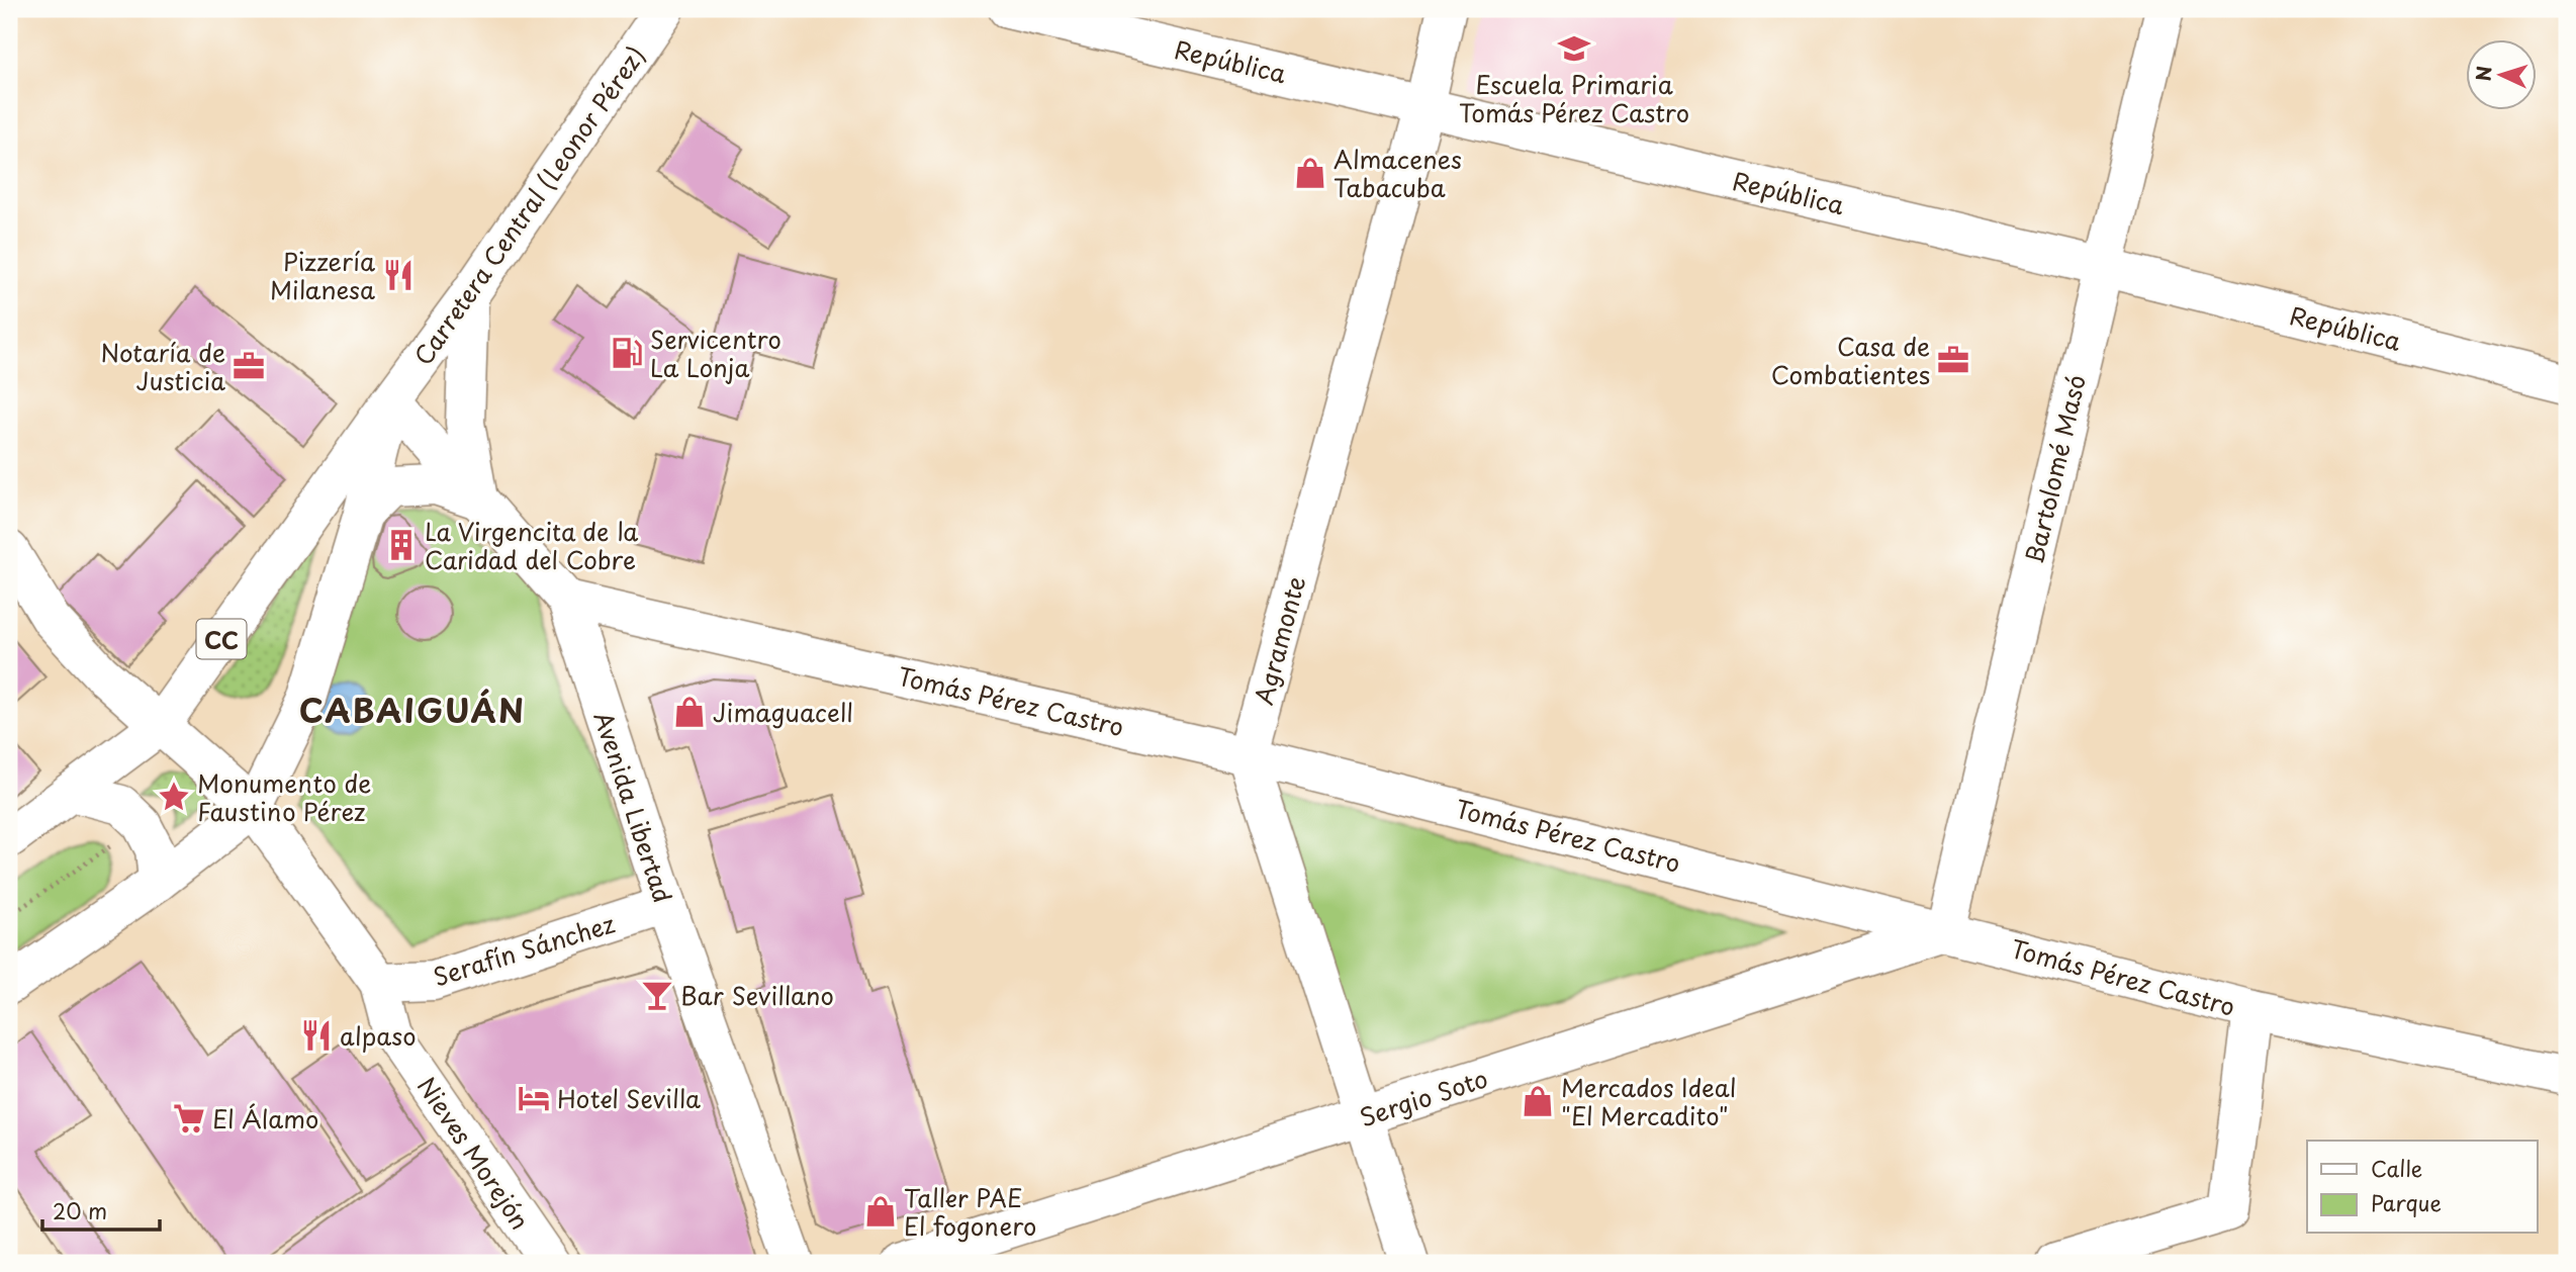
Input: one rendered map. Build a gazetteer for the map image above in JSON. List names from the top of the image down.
{
  "streets": {
    "street": [
      "República",
      "Carretera Central (Leonor Pérez)",
      "Bartolomé Masó",
      "CC",
      "Agramonte",
      "Tomás Pérez Castro",
      "Avenida Libertad",
      "Serafín Sánchez",
      "Sergio Soto",
      "Nieves Morejón"
    ]
  },
  "crossings": [
    ["República", "Bartolomé Masó"],
    ["República", "Agramonte"],
    ["Carretera Central (Leonor Pérez)", "CC"],
    ["Carretera Central (Leonor Pérez)", "Avenida Libertad"],
    ["Bartolomé Masó", "Tomás Pérez Castro"],
    ["Bartolomé Masó", "Sergio Soto"],
    ["CC", "Avenida Libertad"],
    ["CC", "Nieves Morejón"],
    ["Agramonte", "Tomás Pérez Castro"],
    ["Tomás Pérez Castro", "Avenida Libertad"],
    ["Tomás Pérez Castro", "Sergio Soto"],
    ["Avenida Libertad", "Serafín Sánchez"],
    ["Serafín Sánchez", "Nieves Morejón"]
  ],
  "districts": ["CABAIGUÁN"],
  "places": {
    "school or university": ["Escuela Primaria Tomás Pérez Castro"],
    "shop": [
      "Almacenes Tabacuba",
      "Jimaguacell",
      "Mercados Ideal \"El Mercadito\"",
      "Taller PAE El fogonero"
    ],
    "restaurant": ["Pizzería Milanesa", "alpaso"],
    "fuel station": ["Servicentro La Lonja"],
    "office": ["Casa de Combatientes", "Notaría de Justicia"],
    "building": ["La Virgencita de la Caridad del Cobre"],
    "place": ["Monumento de Faustino Pérez"],
    "bar": ["Bar Sevillano"],
    "hotel": ["Hotel Sevilla"],
    "supermarket": ["El Álamo"]
  },
  "legend": ["Calle", "Parque"],
  "scale_bar": "20 m",
  "north": "left"
}
